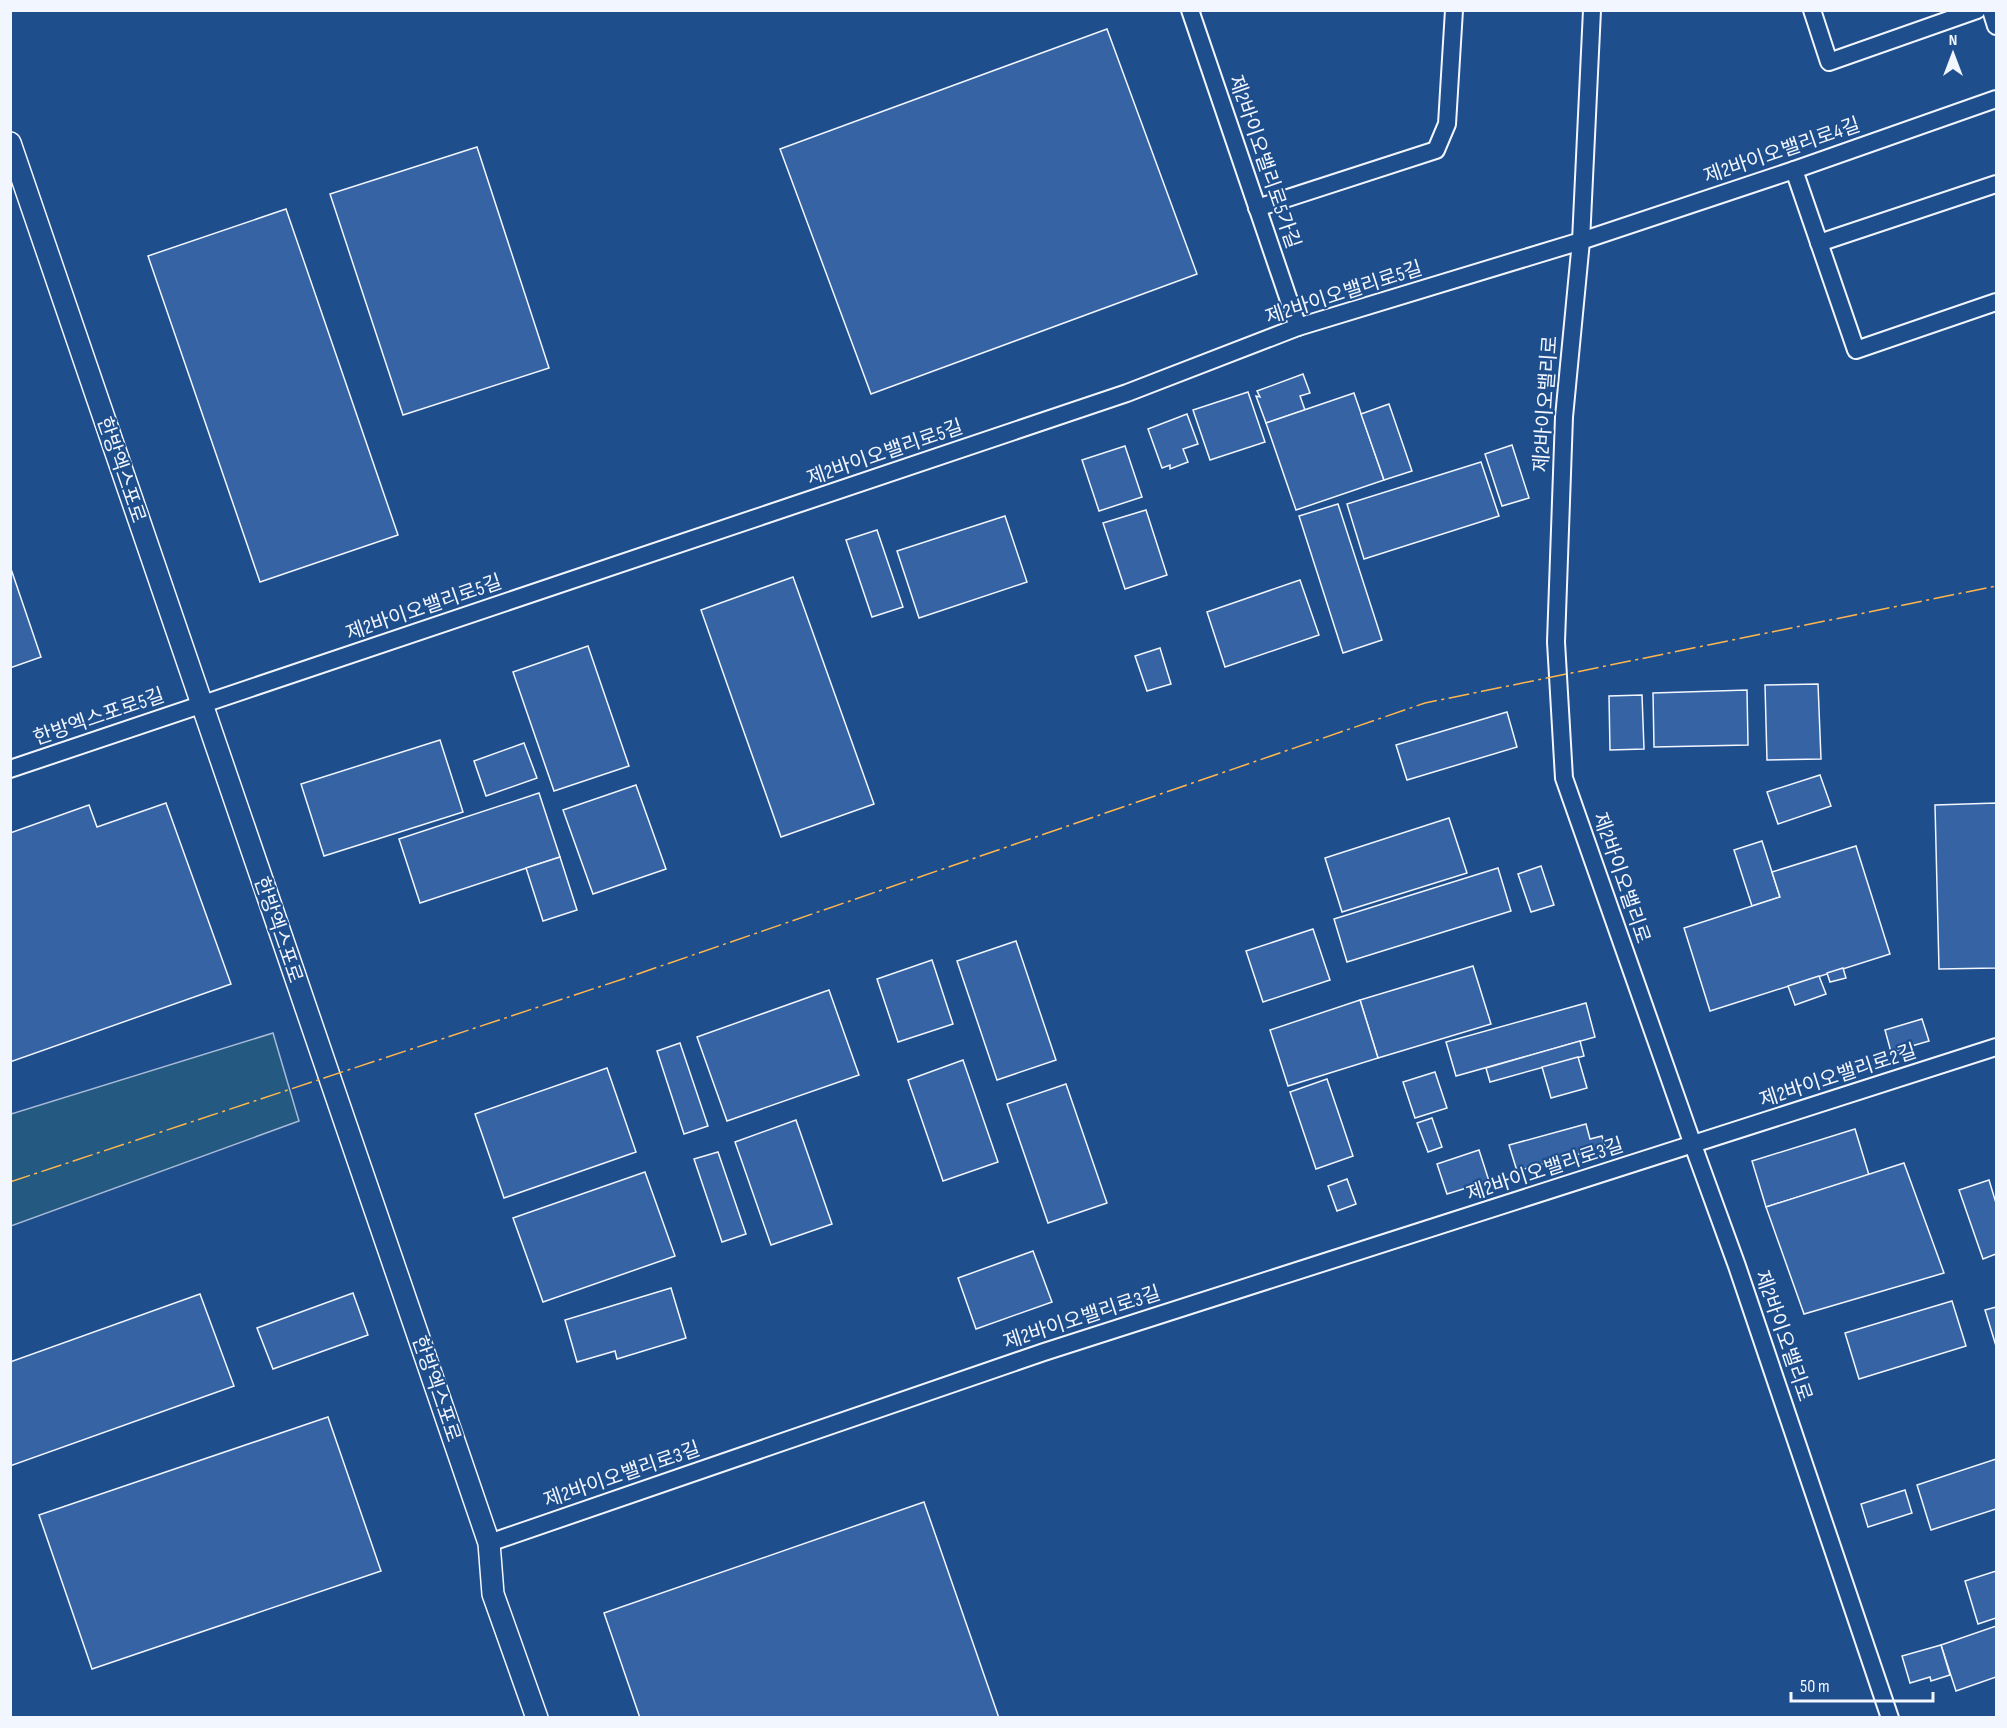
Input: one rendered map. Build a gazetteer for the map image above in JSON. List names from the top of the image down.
{
  "streets": {
    "street": [
      "제2바이오밸리로4길",
      "제2바이오밸리로5가길",
      "제2바이오밸리로5길",
      "제2바이오밸리로",
      "한방엑스포로",
      "한방엑스포로5길",
      "제2바이오밸리로2길",
      "제2바이오밸리로3길"
    ]
  },
  "crossings": [
    ["제2바이오밸리로4길", "제2바이오밸리로5길"],
    ["제2바이오밸리로4길", "제2바이오밸리로"],
    ["제2바이오밸리로5가길", "제2바이오밸리로5길"],
    ["제2바이오밸리로5길", "제2바이오밸리로"],
    ["제2바이오밸리로5길", "한방엑스포로"],
    ["제2바이오밸리로5길", "한방엑스포로5길"],
    ["제2바이오밸리로", "제2바이오밸리로2길"],
    ["제2바이오밸리로", "제2바이오밸리로3길"],
    ["한방엑스포로", "한방엑스포로5길"],
    ["한방엑스포로", "제2바이오밸리로3길"],
    ["제2바이오밸리로2길", "제2바이오밸리로3길"]
  ],
  "scale_bar": "50 m",
  "north": "top"
}
